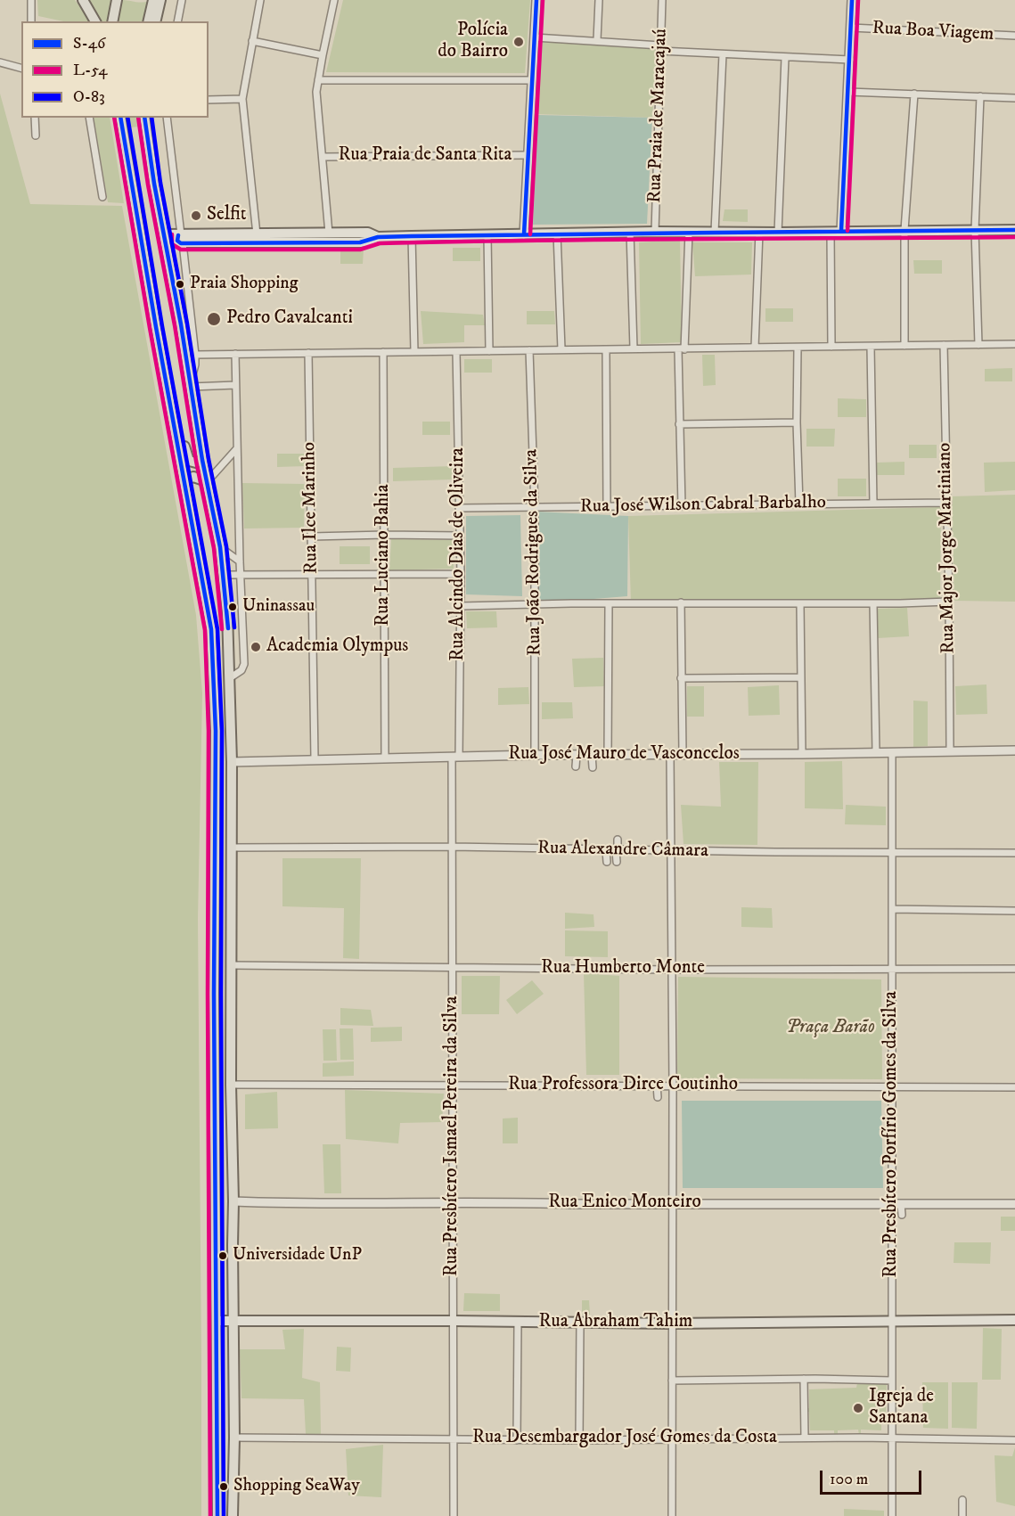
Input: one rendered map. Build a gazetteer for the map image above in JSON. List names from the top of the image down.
{
  "streets": {
    "main road": ["Rua Abraham Tahim"],
    "street": [
      "Rua Boa Viagem",
      "Rua Praia de Maracajaú",
      "Rua Praia de Santa Rita",
      "Rua José Wilson Cabral Barbalho",
      "Rua Ilce Marinho",
      "Rua Major Jorge Martiniano",
      "Rua João Rodrigues da Silva",
      "Rua Alcindo Dias de Oliveira",
      "Rua Luciano Bahia",
      "Rua José Mauro de Vasconcelos",
      "Rua Alexandre Câmara",
      "Rua Humberto Monte",
      "Rua Professora Dirce Coutinho",
      "Rua Presbítero Porfírio Gomes da Silva",
      "Rua Presbítero Ismael Pereira da Silva",
      "Rua Enico Monteiro",
      "Rua Desembargador José Gomes da Costa"
    ]
  },
  "crossings": [
    ["Rua José Wilson Cabral Barbalho", "Rua Major Jorge Martiniano"],
    ["Rua José Wilson Cabral Barbalho", "Rua João Rodrigues da Silva"],
    ["Rua José Wilson Cabral Barbalho", "Rua Alcindo Dias de Oliveira"],
    ["Rua Ilce Marinho", "Rua José Mauro de Vasconcelos"],
    ["Rua Major Jorge Martiniano", "Rua José Mauro de Vasconcelos"],
    ["Rua João Rodrigues da Silva", "Rua José Mauro de Vasconcelos"],
    ["Rua Alcindo Dias de Oliveira", "Rua José Mauro de Vasconcelos"],
    ["Rua Alcindo Dias de Oliveira", "Rua Presbítero Ismael Pereira da Silva"],
    ["Rua Luciano Bahia", "Rua José Mauro de Vasconcelos"],
    ["Rua José Mauro de Vasconcelos", "Rua Presbítero Porfírio Gomes da Silva"],
    ["Rua José Mauro de Vasconcelos", "Rua Presbítero Ismael Pereira da Silva"],
    ["Rua Alexandre Câmara", "Rua Presbítero Porfírio Gomes da Silva"],
    ["Rua Alexandre Câmara", "Rua Presbítero Ismael Pereira da Silva"],
    ["Rua Humberto Monte", "Rua Presbítero Porfírio Gomes da Silva"],
    ["Rua Humberto Monte", "Rua Presbítero Ismael Pereira da Silva"],
    ["Rua Professora Dirce Coutinho", "Rua Presbítero Porfírio Gomes da Silva"],
    ["Rua Professora Dirce Coutinho", "Rua Presbítero Ismael Pereira da Silva"],
    ["Rua Presbítero Porfírio Gomes da Silva", "Rua Enico Monteiro"],
    ["Rua Presbítero Porfírio Gomes da Silva", "Rua Abraham Tahim"],
    ["Rua Presbítero Porfírio Gomes da Silva", "Rua Desembargador José Gomes da Costa"],
    ["Rua Presbítero Ismael Pereira da Silva", "Rua Enico Monteiro"],
    ["Rua Presbítero Ismael Pereira da Silva", "Rua Abraham Tahim"],
    ["Rua Presbítero Ismael Pereira da Silva", "Rua Desembargador José Gomes da Costa"]
  ],
  "parks": ["Praça Barão"],
  "places": [
    "Polícia do Bairro",
    "Selfit",
    "Praia Shopping",
    "Pedro Cavalcanti",
    "Uninassau",
    "Academia Olympus",
    "Universidade UnP",
    "Igreja de Santana",
    "Shopping SeaWay"
  ],
  "lines": ["transit line S-46", "transit line L-54", "transit line O-83"],
  "legend": ["S-46", "L-54", "O-83"],
  "scale_bar": "100 m"
}
